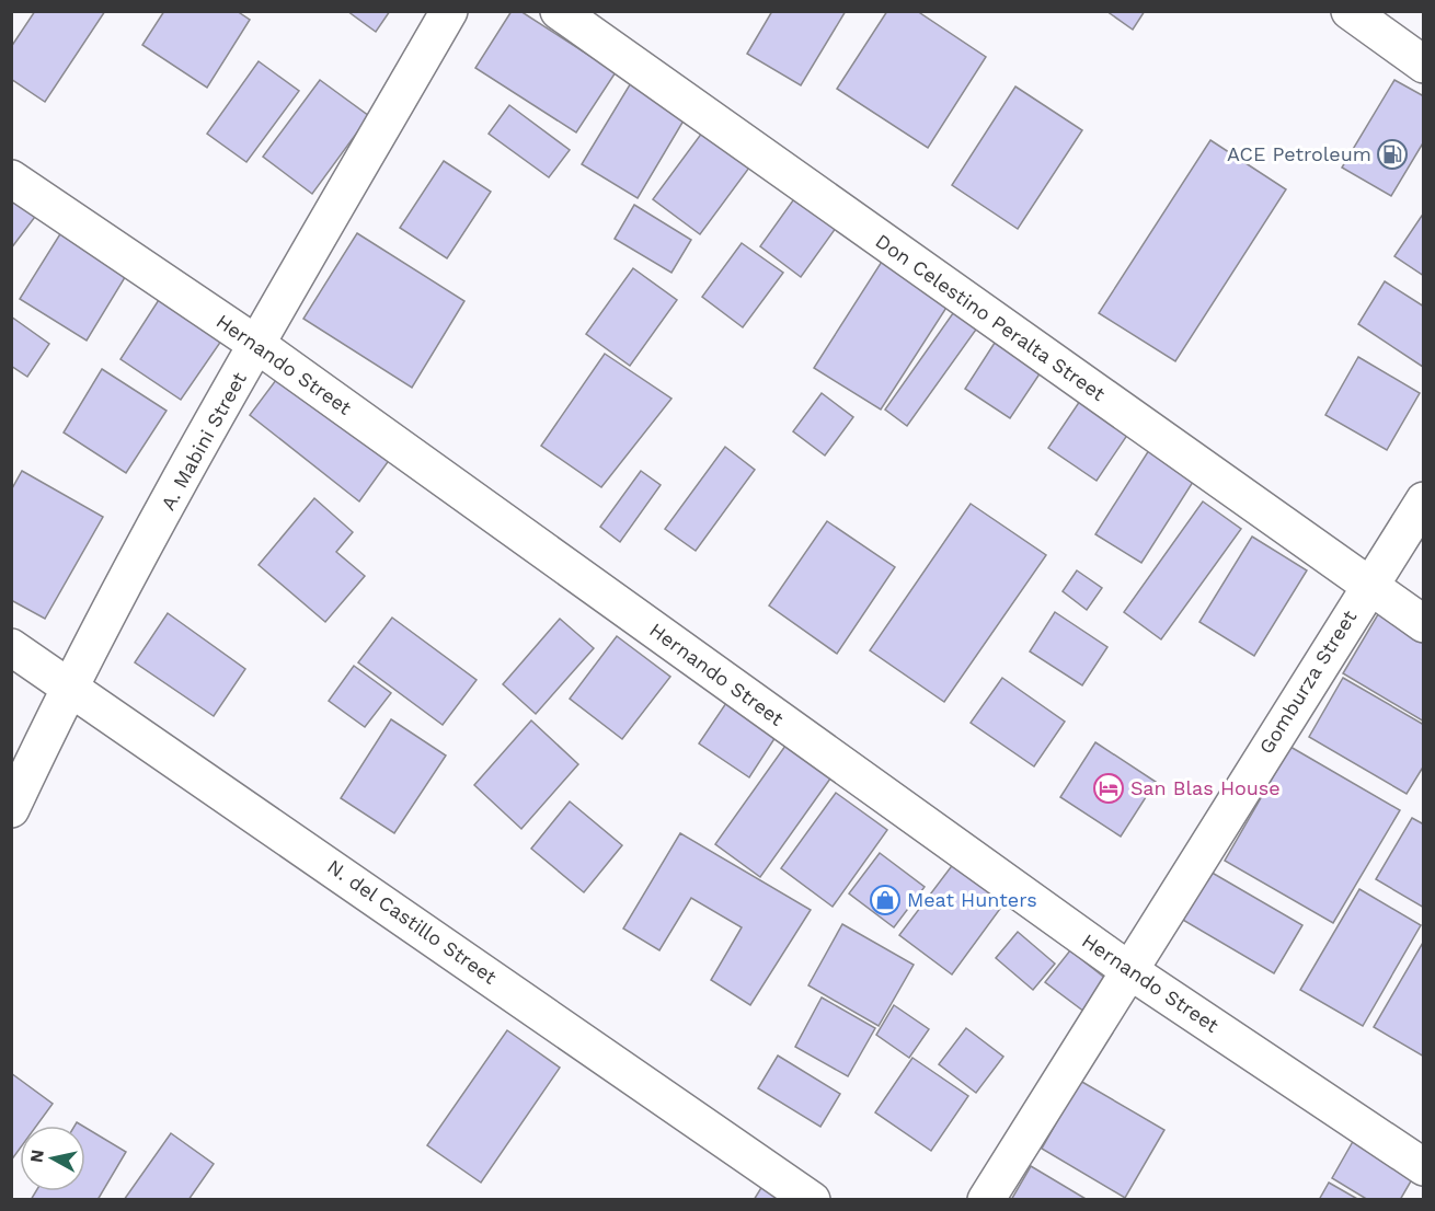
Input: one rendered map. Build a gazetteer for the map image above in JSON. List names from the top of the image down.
{
  "streets": {
    "street": [
      "Don Celestino Peralta Street",
      "Hernando Street",
      "A. Mabini Street",
      "Gomburza Street",
      "N. del Castillo Street"
    ]
  },
  "crossings": [
    ["Don Celestino Peralta Street", "Gomburza Street"],
    ["Hernando Street", "A. Mabini Street"],
    ["Hernando Street", "Gomburza Street"],
    ["A. Mabini Street", "N. del Castillo Street"]
  ],
  "places": {
    "fuel station": ["ACE Petroleum"],
    "hotel": ["San Blas House"],
    "shop": ["Meat Hunters"]
  },
  "north": "left"
}
